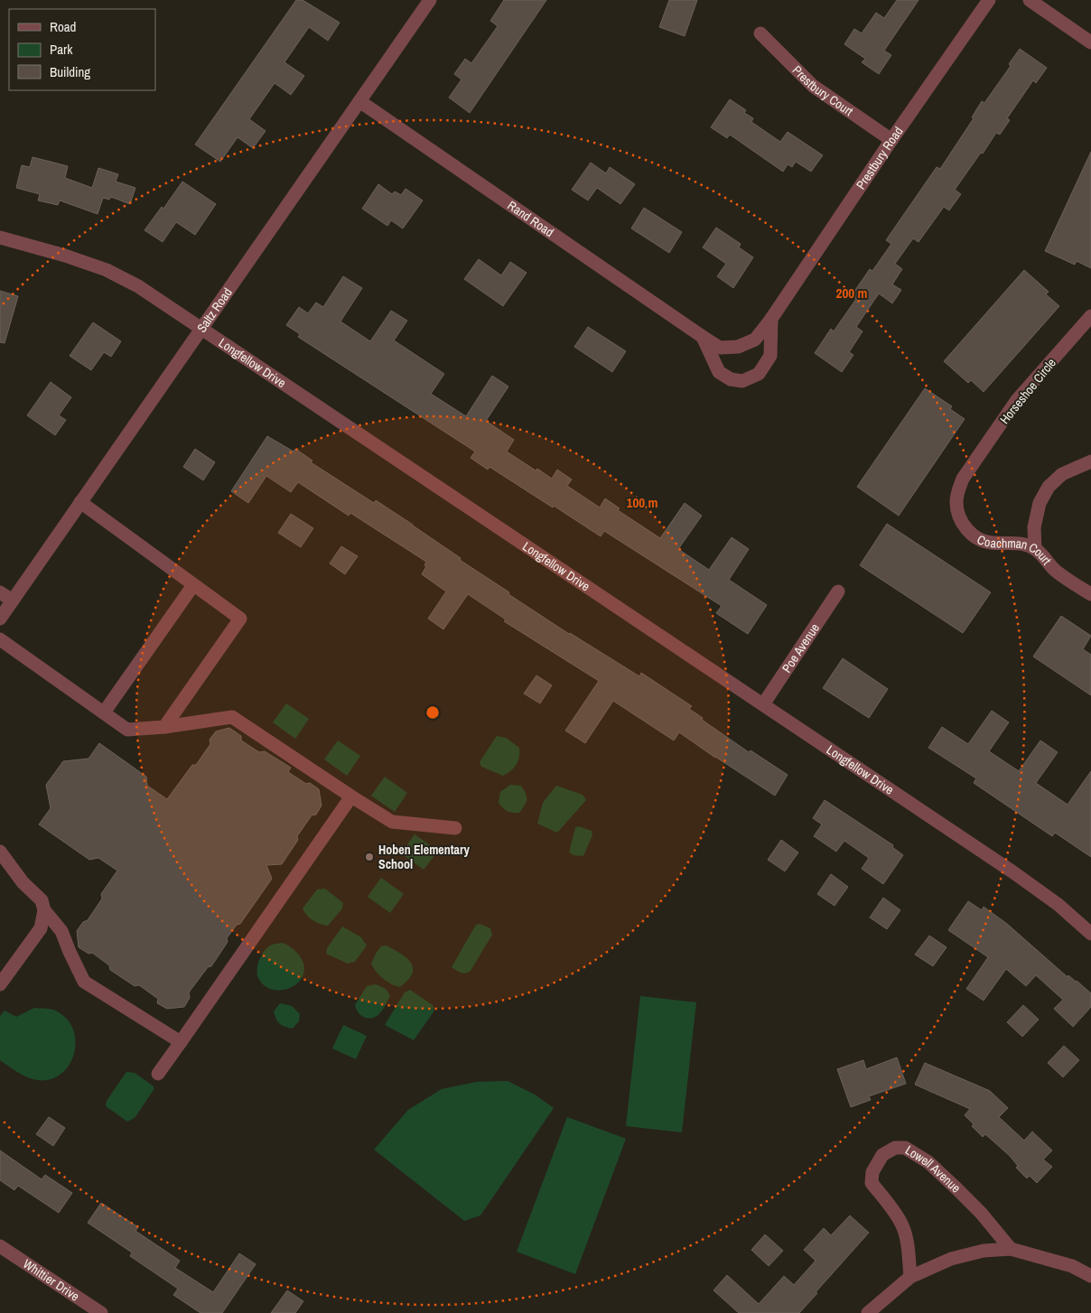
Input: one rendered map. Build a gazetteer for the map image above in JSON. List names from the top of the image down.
{
  "streets": {
    "street": [
      "Prestbury Court",
      "Prestbury Road",
      "Rand Road",
      "Saltz Road",
      "Longfellow Drive",
      "Horseshoe Circle",
      "Coachman Court",
      "Poe Avenue",
      "Lowell Avenue",
      "Whittier Drive"
    ]
  },
  "crossings": [
    ["Prestbury Court", "Prestbury Road"],
    ["Prestbury Road", "Rand Road"],
    ["Rand Road", "Saltz Road"],
    ["Saltz Road", "Longfellow Drive"],
    ["Longfellow Drive", "Poe Avenue"],
    ["Horseshoe Circle", "Coachman Court"]
  ],
  "places": ["Hoben Elementary School"],
  "legend": ["Road", "Park", "Building"],
  "rings": ["200 m", "100 m"]
}
